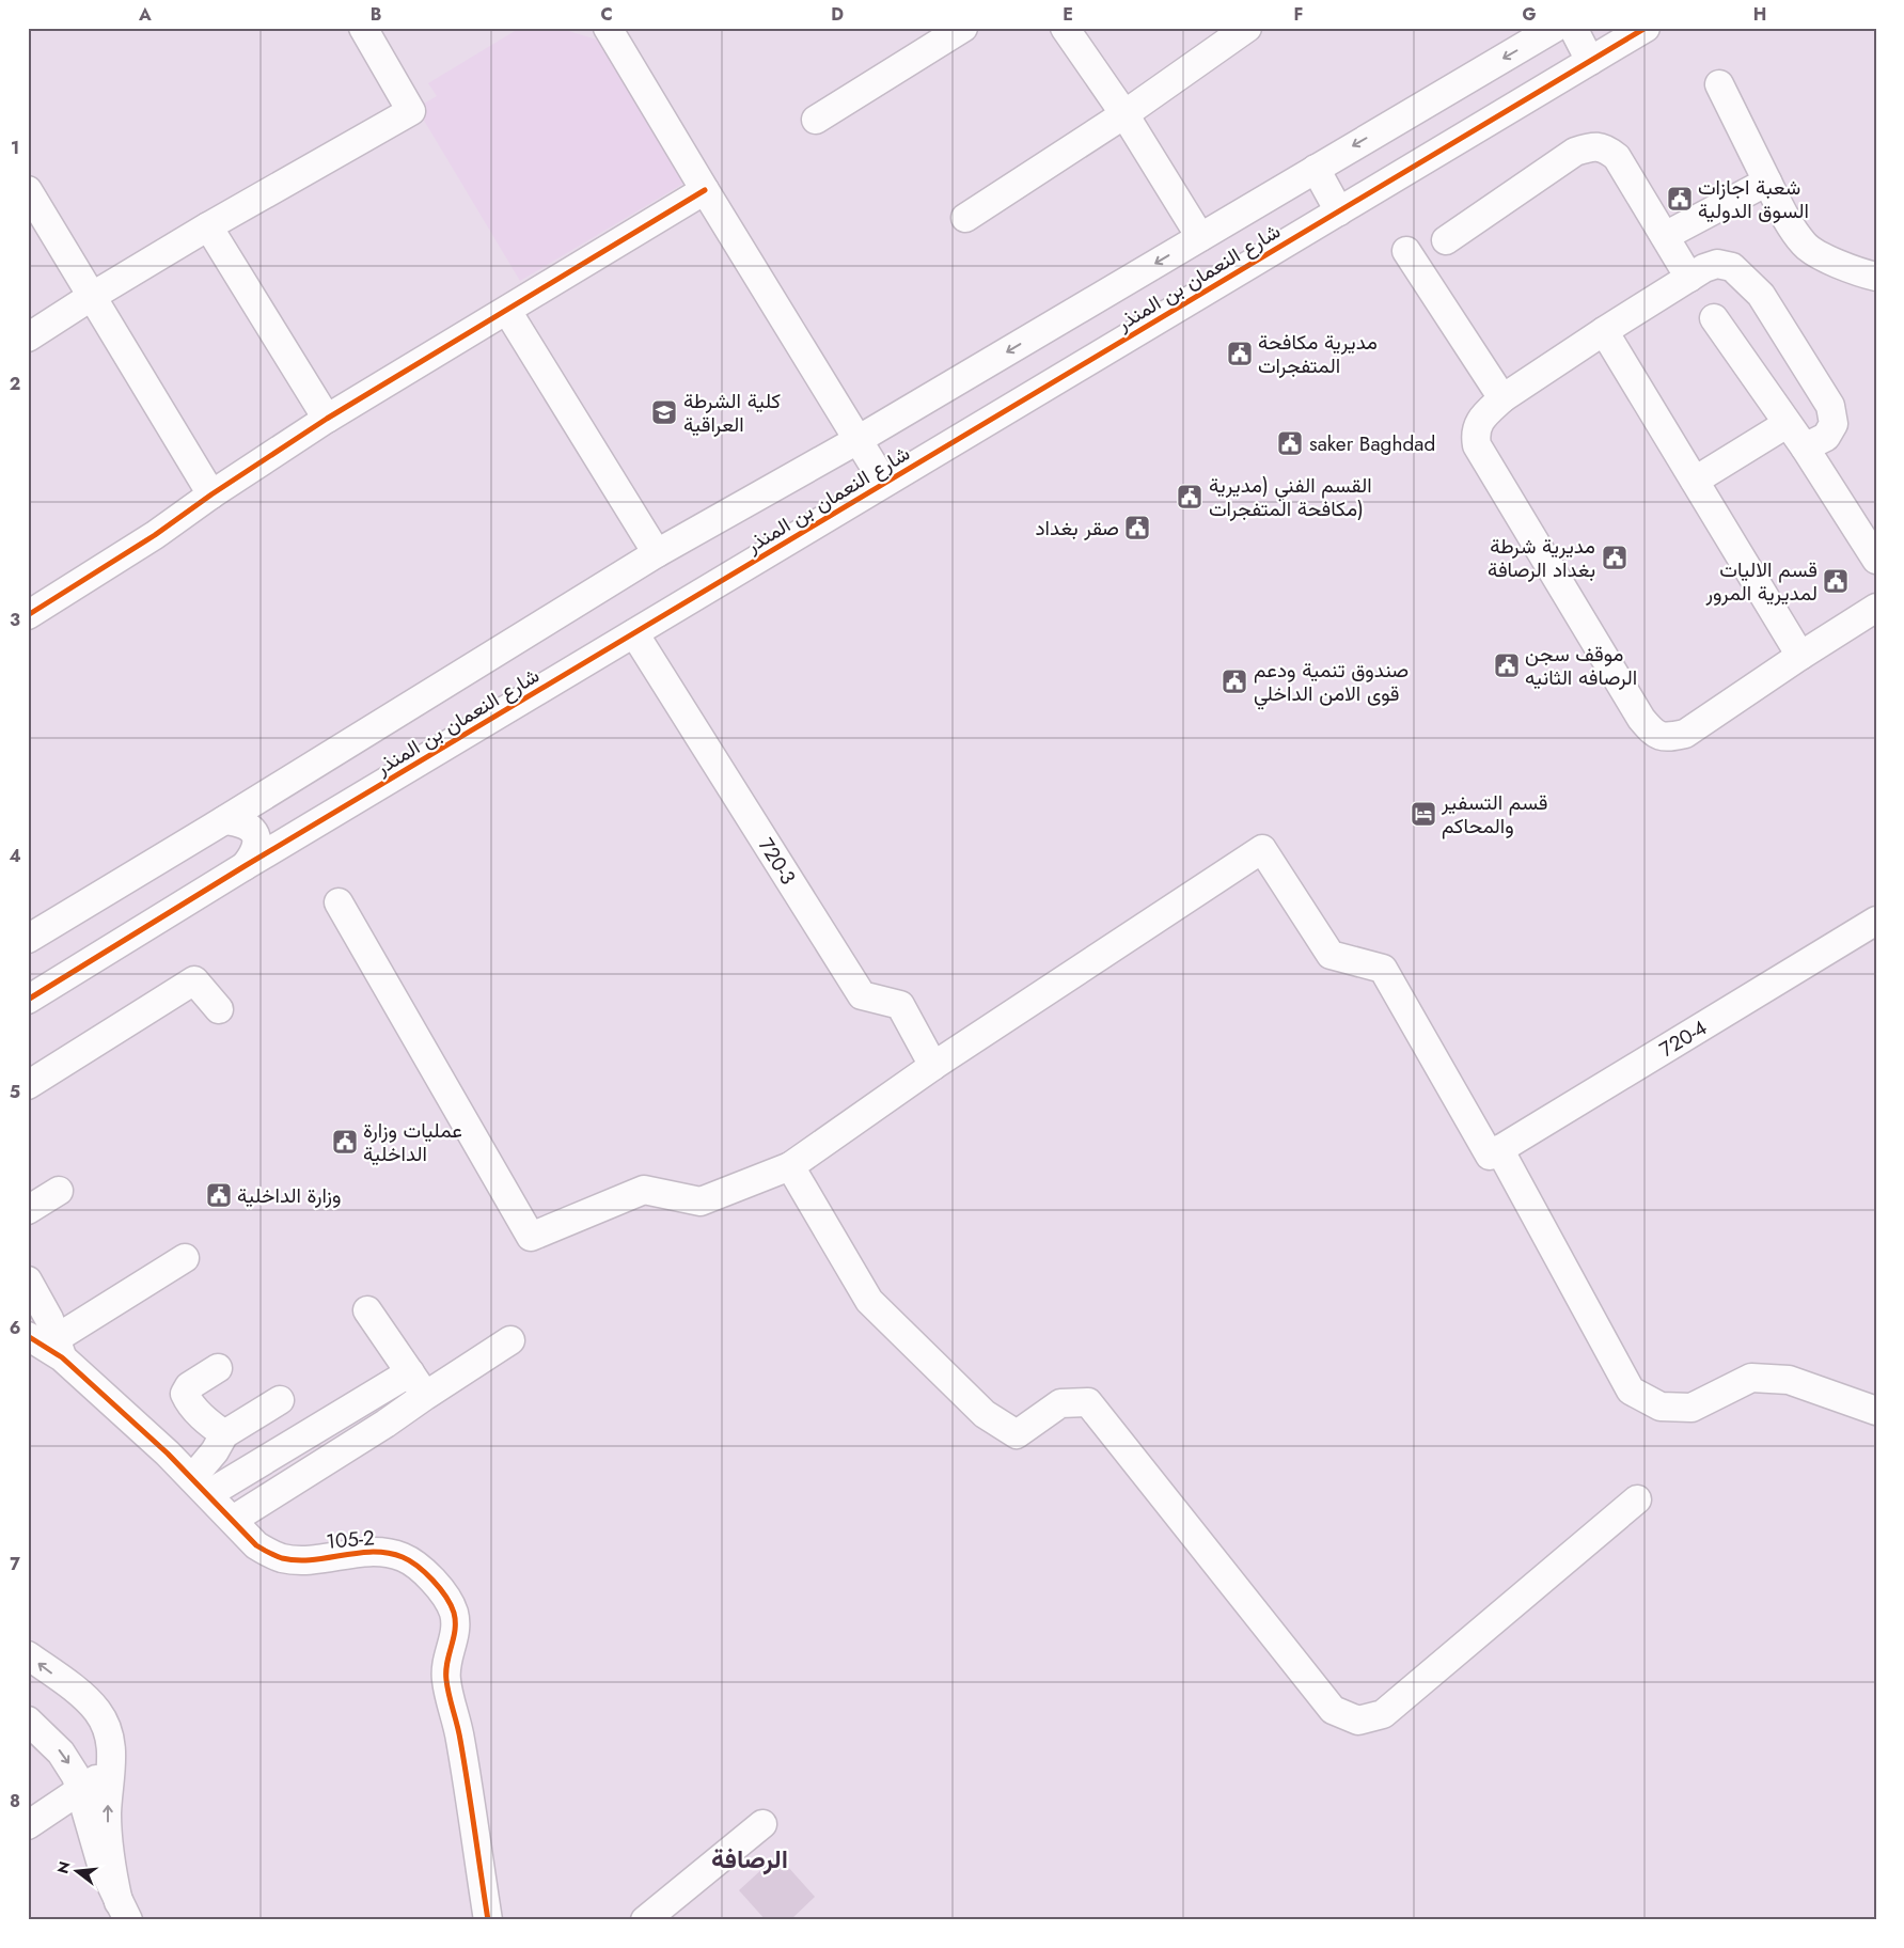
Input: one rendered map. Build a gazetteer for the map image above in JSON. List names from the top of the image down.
{
  "streets": {
    "street": [
      "شارع النعمان بن المنذر",
      "720-3",
      "720-4",
      "105-2"
    ]
  },
  "crossings": [
    ["شارع النعمان بن المنذر", "720-3"]
  ],
  "districts": ["الرصافة"],
  "places": {
    "public building": [
      "شعبة اجازات السوق الدولية",
      "مديرية مكافحة المتفجرات",
      "saker Baghdad",
      "القسم الفني (مديرية مكافحة المتفجرات)",
      "صقر بغداد",
      "مديرية شرطة بغداد الرصافة",
      "قسم الاليات لمديرية المرور",
      "موقف سجن الرصافه الثانيه",
      "صندوق تنمية ودعم قوى الامن الداخلي",
      "عمليات وزارة الداخلية",
      "وزارة الداخلية"
    ],
    "school or university": ["كلية الشرطة العراقية"],
    "hotel": ["قسم التسفير والمحاكم"]
  },
  "north": "left",
  "grid": {
    "columns": [
      "A",
      "B",
      "C",
      "D",
      "E",
      "F",
      "G",
      "H"
    ],
    "rows": [
      "1",
      "2",
      "3",
      "4",
      "5",
      "6",
      "7",
      "8"
    ]
  }
}
